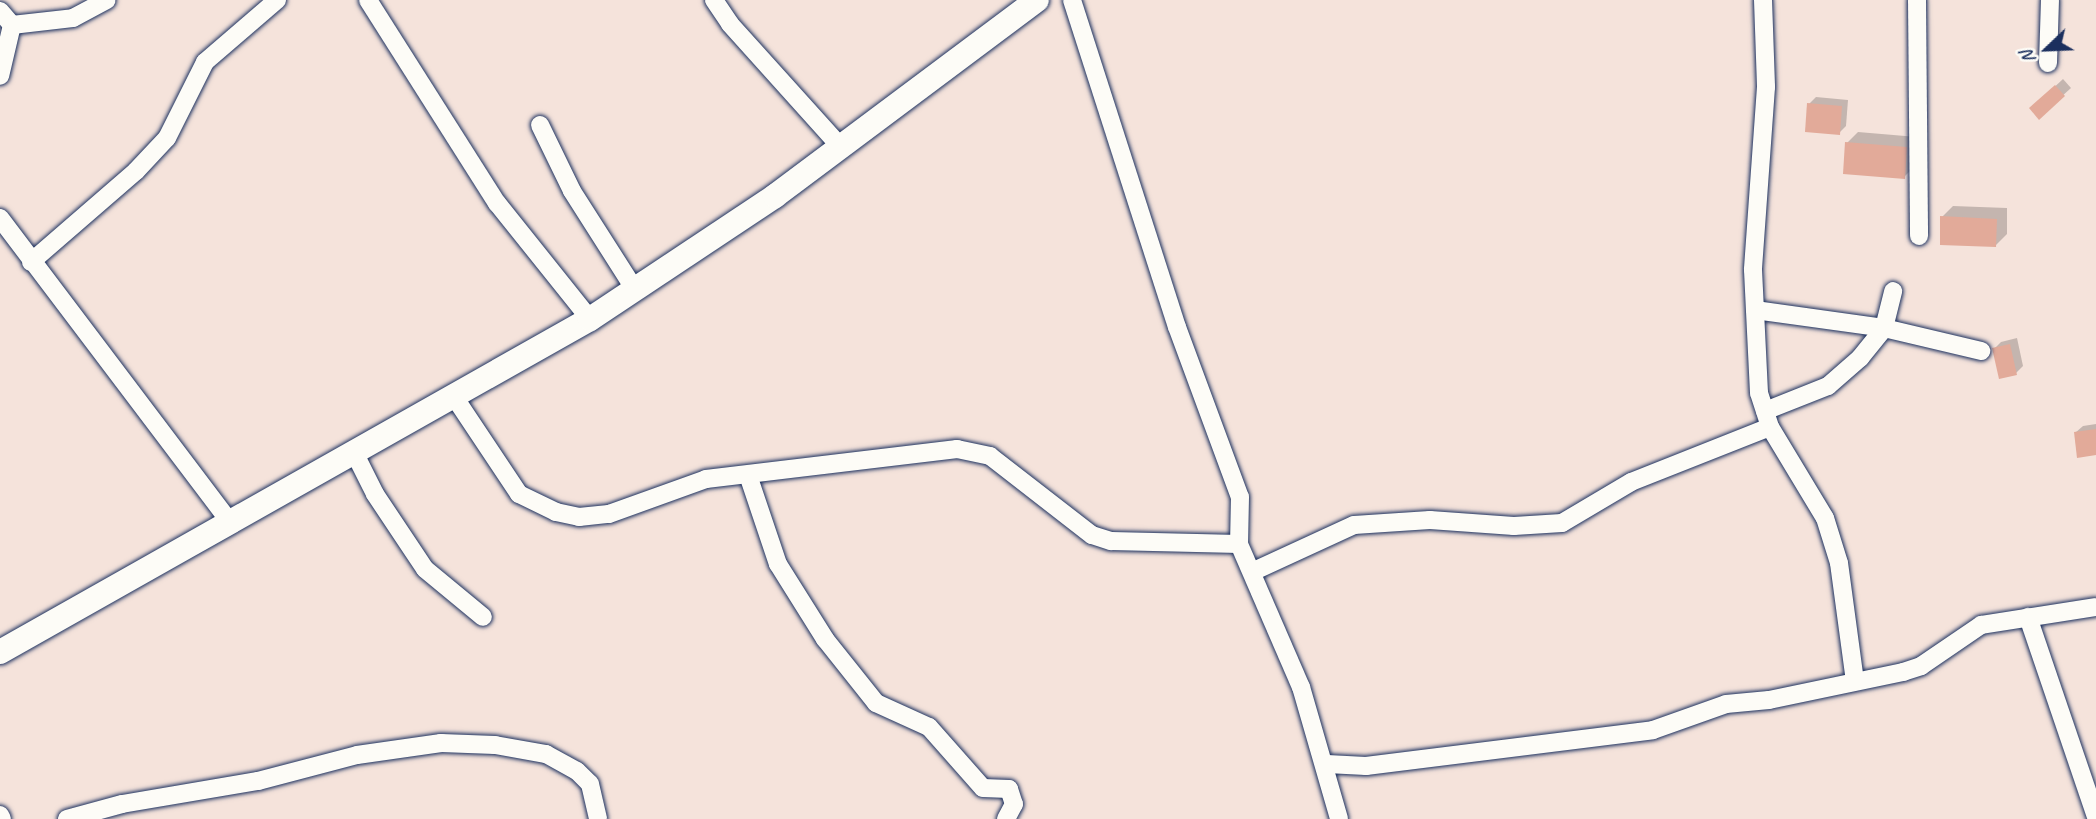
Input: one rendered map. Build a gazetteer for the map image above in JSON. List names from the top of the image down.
{
  "north": "bottom left"
}
